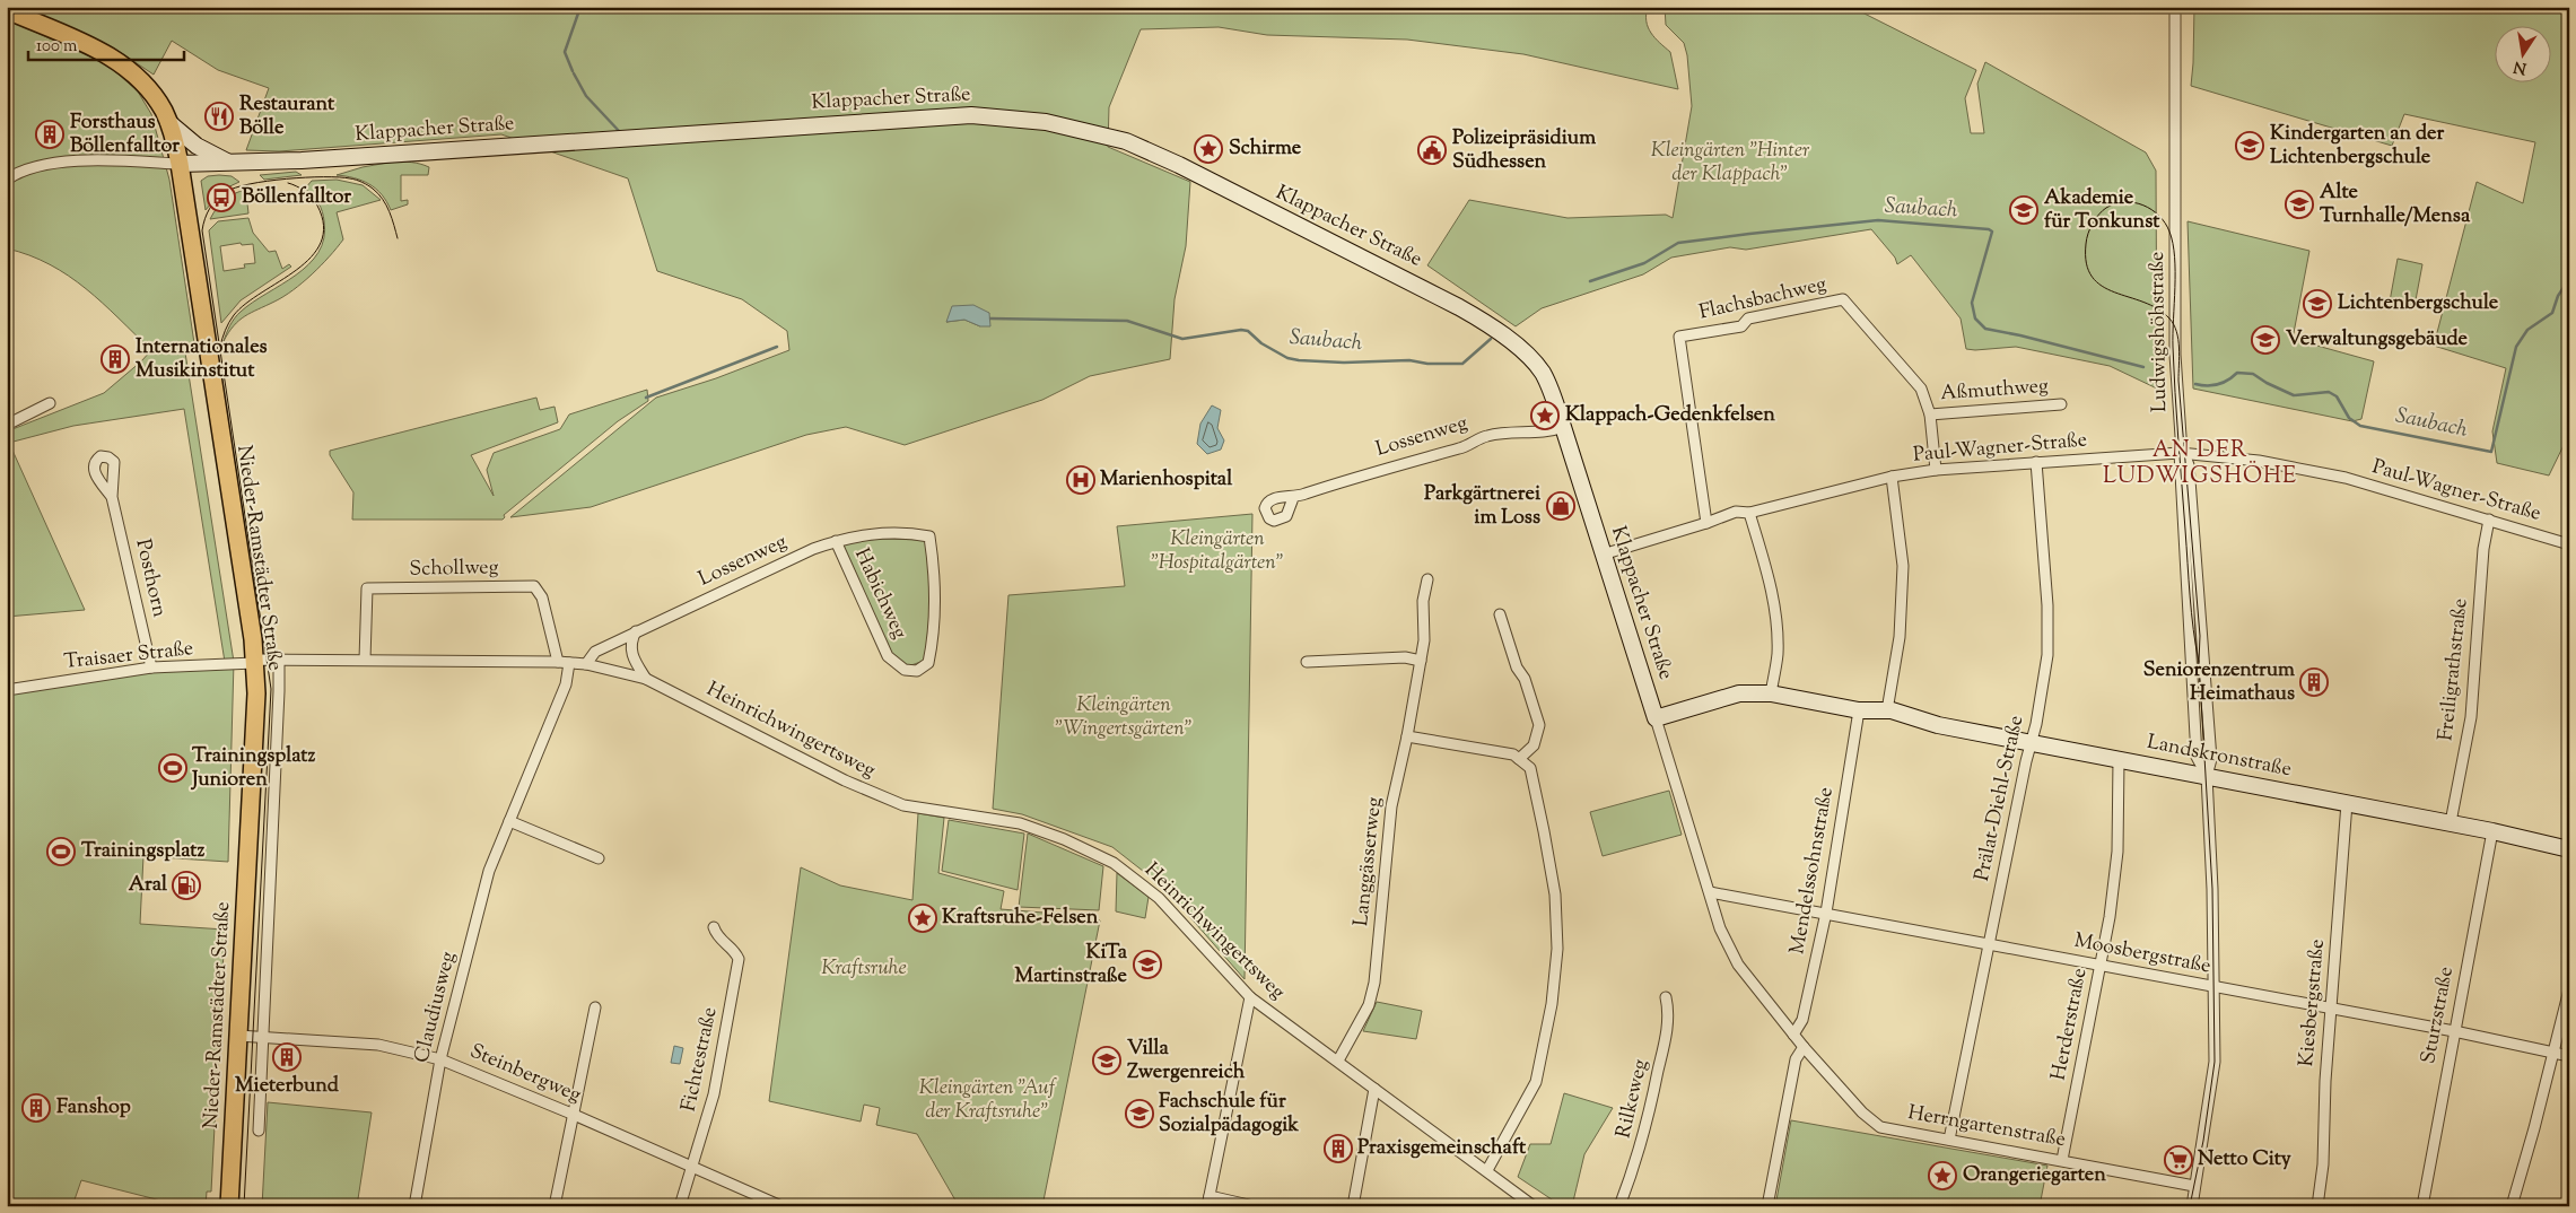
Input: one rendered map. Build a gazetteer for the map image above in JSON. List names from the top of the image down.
{
  "streets": {
    "main road": ["Klappacher Straße", "Nieder-Ramstädter Straße", "Landskronstraße"],
    "street": [
      "Flachsbachweg",
      "Ludwigshöhstraße",
      "Aßmuthweg",
      "Lossenweg",
      "Paul-Wagner-Straße",
      "Schollweg",
      "Posthorn",
      "Habichweg",
      "Traisaer Straße",
      "Freiligrathstraße",
      "Heinrichwingertsweg",
      "Prälat-Diehl-Straße",
      "Langgässerweg",
      "Mendelssohnstraße",
      "Moosbergstraße",
      "Kiesbergstraße",
      "Claudiusweg",
      "Sturzstraße",
      "Herderstraße",
      "Fichtestraße",
      "Steinbergweg",
      "Rilkeweg",
      "Herrngartenstraße"
    ]
  },
  "crossings": [
    ["Klappacher Straße", "Lossenweg"],
    ["Klappacher Straße", "Paul-Wagner-Straße"],
    ["Klappacher Straße", "Nieder-Ramstädter Straße"],
    ["Klappacher Straße", "Landskronstraße"],
    ["Klappacher Straße", "Mendelssohnstraße"],
    ["Klappacher Straße", "Moosbergstraße"],
    ["Klappacher Straße", "Herrngartenstraße"],
    ["Flachsbachweg", "Aßmuthweg"],
    ["Flachsbachweg", "Paul-Wagner-Straße"],
    ["Ludwigshöhstraße", "Paul-Wagner-Straße"],
    ["Ludwigshöhstraße", "Landskronstraße"],
    ["Ludwigshöhstraße", "Moosbergstraße"],
    ["Ludwigshöhstraße", "Herrngartenstraße"],
    ["Lossenweg", "Habichweg"],
    ["Lossenweg", "Heinrichwingertsweg"],
    ["Paul-Wagner-Straße", "Freiligrathstraße"],
    ["Paul-Wagner-Straße", "Prälat-Diehl-Straße"],
    ["Nieder-Ramstädter Straße", "Traisaer Straße"],
    ["Nieder-Ramstädter Straße", "Heinrichwingertsweg"],
    ["Nieder-Ramstädter Straße", "Steinbergweg"],
    ["Schollweg", "Heinrichwingertsweg"],
    ["Posthorn", "Traisaer Straße"],
    ["Traisaer Straße", "Heinrichwingertsweg"],
    ["Freiligrathstraße", "Landskronstraße"],
    ["Heinrichwingertsweg", "Langgässerweg"],
    ["Heinrichwingertsweg", "Claudiusweg"],
    ["Landskronstraße", "Prälat-Diehl-Straße"],
    ["Landskronstraße", "Mendelssohnstraße"],
    ["Landskronstraße", "Kiesbergstraße"],
    ["Landskronstraße", "Sturzstraße"],
    ["Landskronstraße", "Herderstraße"],
    ["Prälat-Diehl-Straße", "Moosbergstraße"],
    ["Prälat-Diehl-Straße", "Herrngartenstraße"],
    ["Mendelssohnstraße", "Moosbergstraße"],
    ["Moosbergstraße", "Kiesbergstraße"],
    ["Moosbergstraße", "Sturzstraße"],
    ["Moosbergstraße", "Herderstraße"],
    ["Claudiusweg", "Steinbergweg"],
    ["Herderstraße", "Herrngartenstraße"],
    ["Fichtestraße", "Steinbergweg"]
  ],
  "districts": ["AN DER LUDWIGSHÖHE"],
  "water": ["Saubach"],
  "parks": [
    "Kleingärten \"Hinter der Klappach\"",
    "Kleingärten \"Hospitalgärten\"",
    "Kleingärten \"Wingertsgärten\"",
    "Kraftsruhe",
    "Kleingärten \"Auf der Kraftsruhe\""
  ],
  "places": {
    "restaurant": ["Restaurant Bölle"],
    "building": [
      "Forsthaus Böllenfalltor",
      "Internationales Musikinstitut",
      "Seniorenzentrum Heimathaus",
      "Mieterbund",
      "Fanshop",
      "Praxisgemeinschaft"
    ],
    "school or university": [
      "Kindergarten an der Lichtenbergschule",
      "Alte Turnhalle/Mensa",
      "Akademie für Tonkunst",
      "Lichtenbergschule",
      "Verwaltungsgebäude",
      "KiTa Martinstraße",
      "Villa Zwergenreich",
      "Fachschule für Sozialpädagogik"
    ],
    "place": [
      "Schirme",
      "Klappach-Gedenkfelsen",
      "Kraftsruhe-Felsen",
      "Orangeriegarten"
    ],
    "public building": ["Polizeipräsidium Südhessen"],
    "bus stop": ["Böllenfalltor"],
    "hospital": ["Marienhospital"],
    "shop": ["Parkgärtnerei im Loss"],
    "sports": ["Trainingsplatz Junioren", "Trainingsplatz"],
    "fuel station": ["Aral"],
    "supermarket": ["Netto City"]
  },
  "scale_bar": "100 m",
  "north": "bottom"
}
